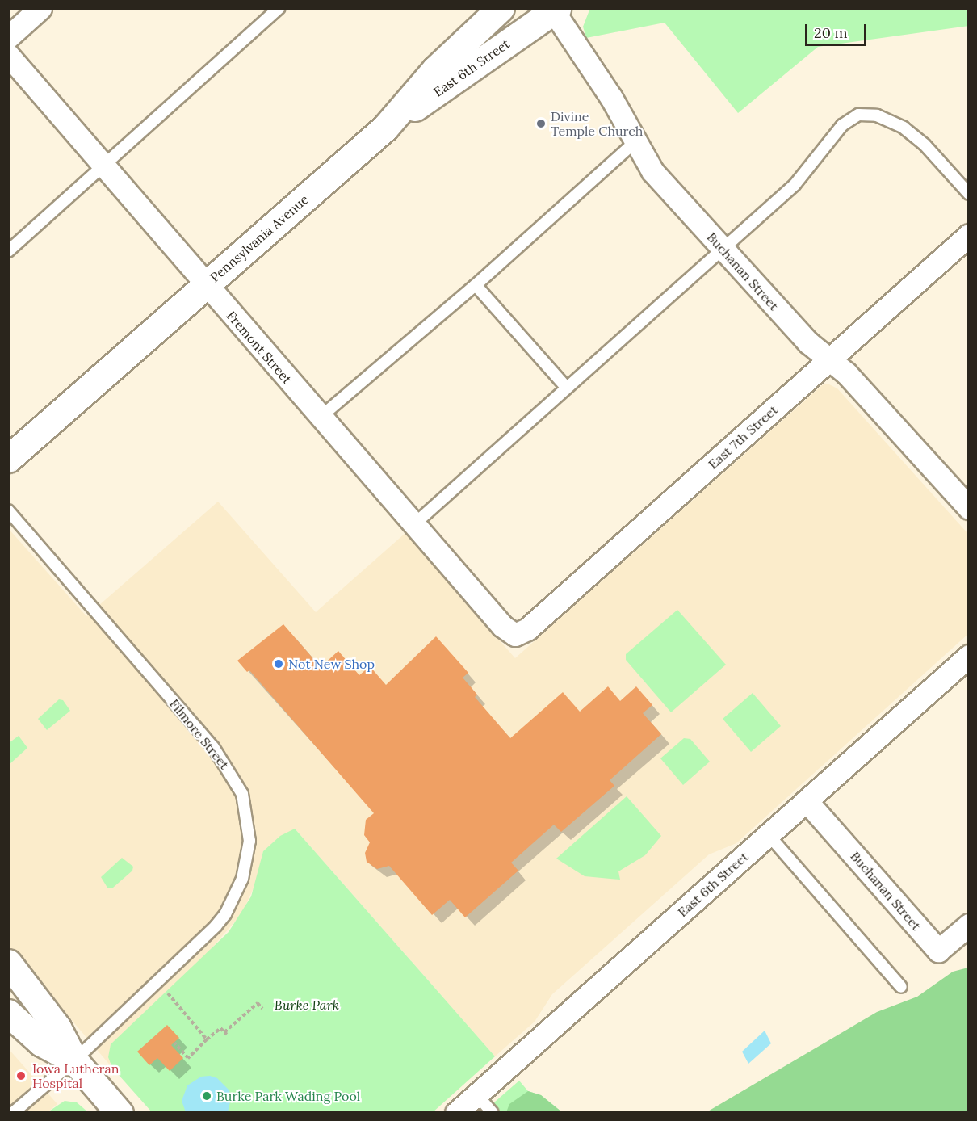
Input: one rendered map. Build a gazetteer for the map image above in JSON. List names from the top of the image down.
{
  "streets": {
    "main road": ["East 6th Street", "Pennsylvania Avenue"],
    "street": ["Buchanan Street", "Fremont Street", "East 7th Street"],
    "lane": ["Filmore Street"]
  },
  "crossings": [
    ["East 6th Street", "Pennsylvania Avenue"],
    ["East 6th Street", "Buchanan Street"],
    ["Pennsylvania Avenue", "Fremont Street"],
    ["Buchanan Street", "East 7th Street"],
    ["Fremont Street", "East 7th Street"]
  ],
  "parks": ["Burke Park"],
  "places": [
    "Divine Temple Church",
    "Not New Shop",
    "Iowa Lutheran Hospital",
    "Burke Park Wading Pool"
  ],
  "scale_bar": "20 m"
}
